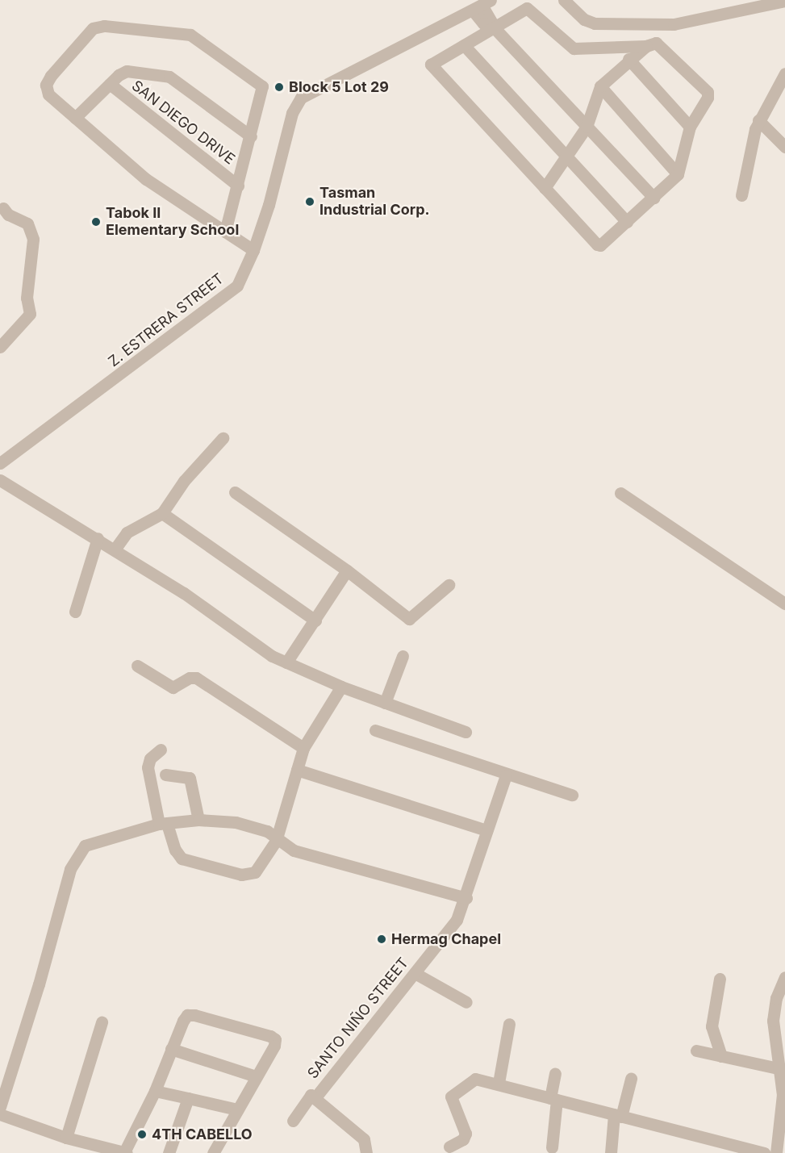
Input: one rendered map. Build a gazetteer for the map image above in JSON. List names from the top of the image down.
{
  "streets": {
    "street": ["SAN DIEGO DRIVE", "Z. ESTRERA STREET", "SANTO NIÑO STREET"]
  },
  "places": [
    "Block 5 Lot 29",
    "Tasman Industrial Corp.",
    "Tabok II Elementary School",
    "Hermag Chapel",
    "4TH CABELLO"
  ]
}
